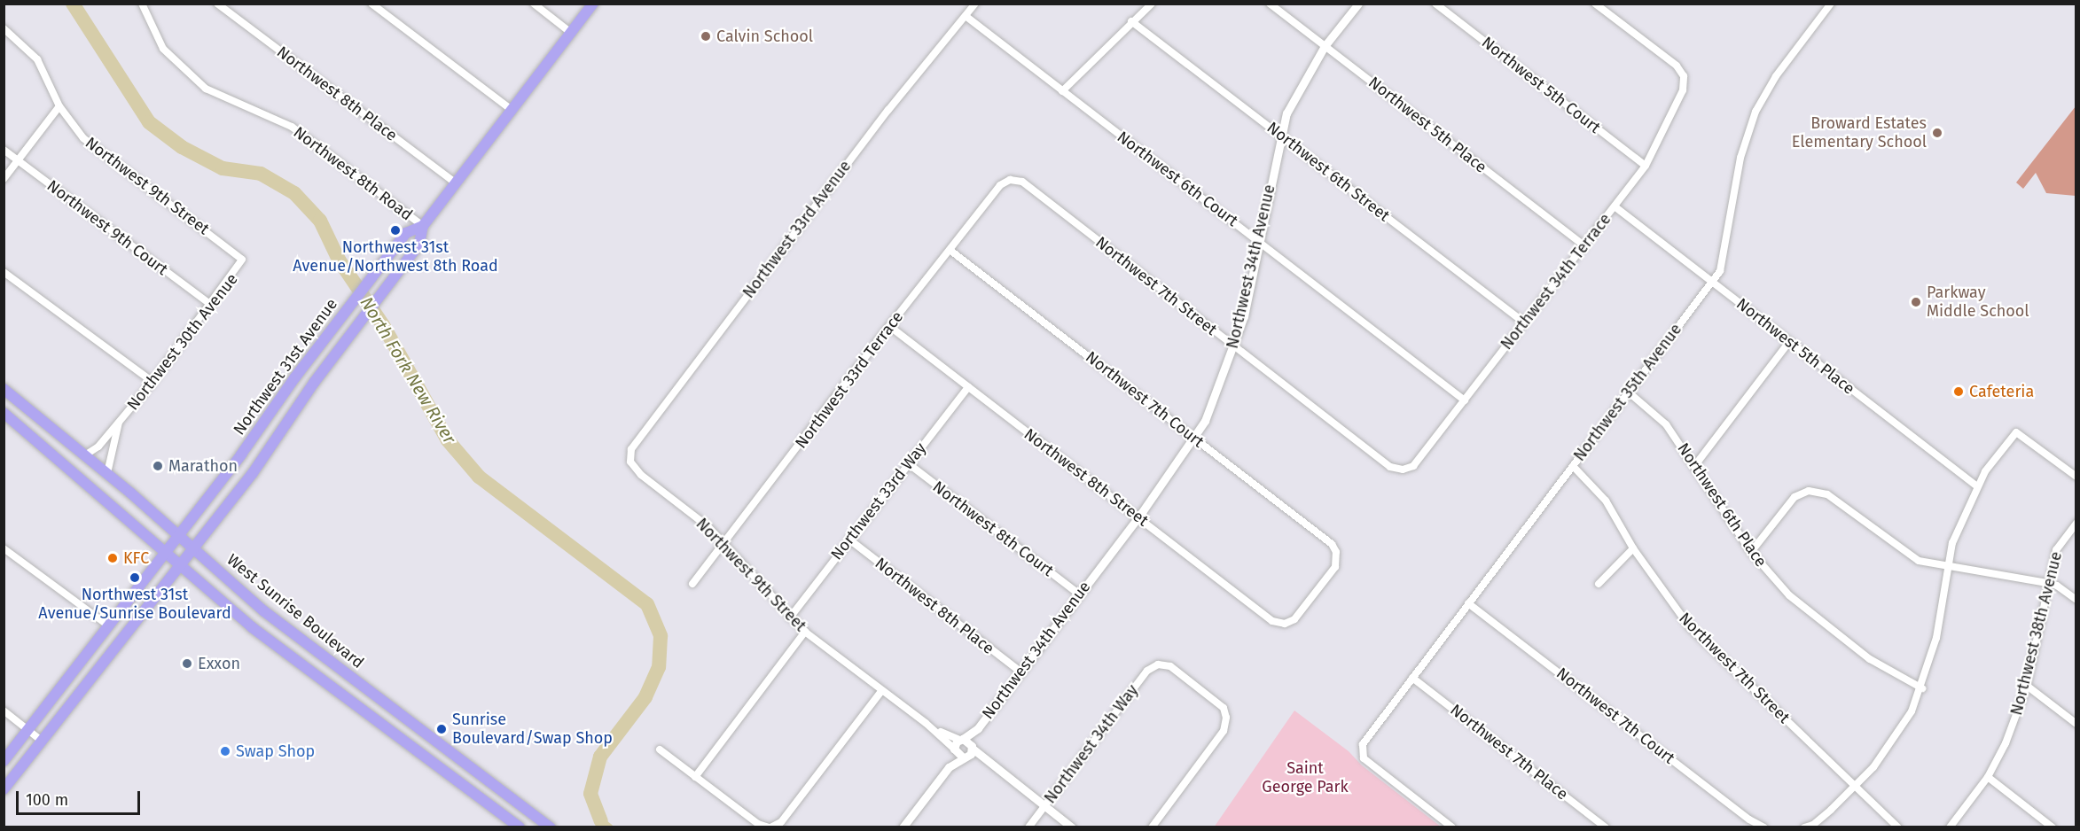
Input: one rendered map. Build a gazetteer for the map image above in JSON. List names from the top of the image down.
{
  "streets": {
    "main road": ["Northwest 31st Avenue", "West Sunrise Boulevard"],
    "street": [
      "Northwest 5th Court",
      "Northwest 8th Place",
      "Northwest 5th Place",
      "Northwest 6th Street",
      "Northwest 8th Road",
      "Northwest 6th Court",
      "Northwest 9th Street",
      "Northwest 9th Court",
      "Northwest 33rd Avenue",
      "Northwest 34th Avenue",
      "Northwest 34th Terrace",
      "Northwest 7th Street",
      "Northwest 30th Avenue",
      "Northwest 33rd Terrace",
      "Northwest 35th Avenue",
      "Northwest 7th Court",
      "Northwest 8th Street",
      "Northwest 33rd Way",
      "Northwest 6th Place",
      "Northwest 8th Court",
      "Northwest 38th Avenue",
      "Northwest 34th Way",
      "Northwest 7th Place"
    ]
  },
  "crossings": [
    ["Northwest 5th Court", "Northwest 34th Terrace"],
    ["Northwest 8th Place", "Northwest 34th Avenue"],
    ["Northwest 8th Place", "Northwest 31st Avenue"],
    ["Northwest 8th Place", "Northwest 33rd Way"],
    ["Northwest 5th Place", "Northwest 34th Avenue"],
    ["Northwest 5th Place", "Northwest 34th Terrace"],
    ["Northwest 5th Place", "Northwest 35th Avenue"],
    ["Northwest 6th Street", "Northwest 34th Avenue"],
    ["Northwest 6th Street", "Northwest 34th Terrace"],
    ["Northwest 8th Road", "Northwest 31st Avenue"],
    ["Northwest 6th Court", "Northwest 33rd Avenue"],
    ["Northwest 6th Court", "Northwest 34th Avenue"],
    ["Northwest 6th Court", "Northwest 34th Terrace"],
    ["Northwest 9th Street", "Northwest 33rd Avenue"],
    ["Northwest 9th Street", "Northwest 34th Avenue"],
    ["Northwest 9th Street", "Northwest 30th Avenue"],
    ["Northwest 9th Street", "Northwest 33rd Terrace"],
    ["Northwest 9th Street", "Northwest 33rd Way"],
    ["Northwest 9th Court", "Northwest 30th Avenue"],
    ["Northwest 34th Avenue", "Northwest 7th Street"],
    ["Northwest 34th Avenue", "Northwest 7th Court"],
    ["Northwest 34th Avenue", "Northwest 8th Street"],
    ["Northwest 34th Avenue", "Northwest 8th Court"],
    ["Northwest 34th Terrace", "Northwest 7th Street"],
    ["Northwest 7th Street", "Northwest 33rd Terrace"],
    ["Northwest 7th Street", "Northwest 35th Avenue"],
    ["Northwest 30th Avenue", "West Sunrise Boulevard"],
    ["Northwest 31st Avenue", "West Sunrise Boulevard"],
    ["Northwest 33rd Terrace", "Northwest 7th Court"],
    ["Northwest 33rd Terrace", "Northwest 8th Street"],
    ["Northwest 35th Avenue", "Northwest 7th Court"],
    ["Northwest 35th Avenue", "Northwest 6th Place"],
    ["Northwest 35th Avenue", "Northwest 7th Place"],
    ["Northwest 7th Court", "Northwest 8th Street"],
    ["Northwest 8th Street", "Northwest 33rd Way"],
    ["Northwest 33rd Way", "Northwest 8th Court"]
  ],
  "water": ["North Fork New River"],
  "parks": ["Saint George Park"],
  "places": [
    "Calvin School",
    "Broward Estates Elementary School",
    "Northwest 31st Avenue/Northwest 8th Road",
    "Parkway Middle School",
    "Cafeteria",
    "Marathon",
    "KFC",
    "Northwest 31st Avenue/Sunrise Boulevard",
    "Exxon",
    "Sunrise Boulevard/Swap Shop",
    "Swap Shop"
  ],
  "scale_bar": "100 m"
}
